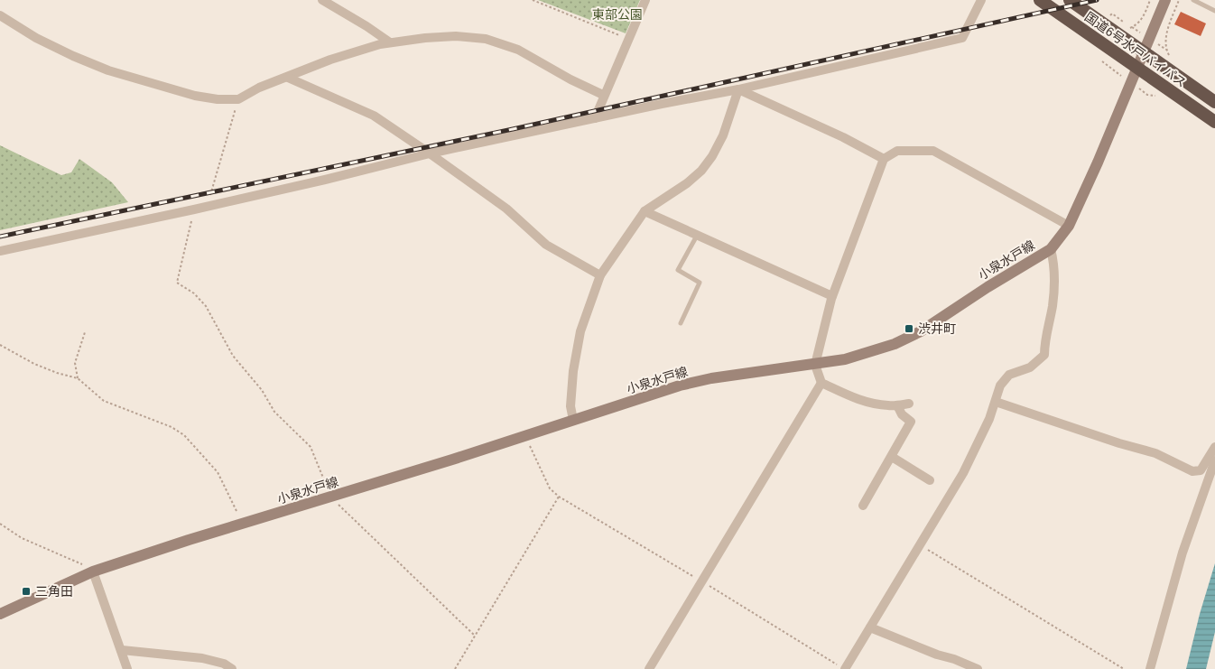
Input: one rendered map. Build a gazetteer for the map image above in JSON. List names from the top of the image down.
{
  "streets": {
    "highway": ["国道6号水戸バイパス"],
    "main road": ["小泉水戸線"]
  },
  "crossings": [
    ["国道6号水戸バイパス", "小泉水戸線"]
  ],
  "parks": ["東部公園"],
  "places": {
    "transit": ["渋井町", "三角田"]
  }
}
